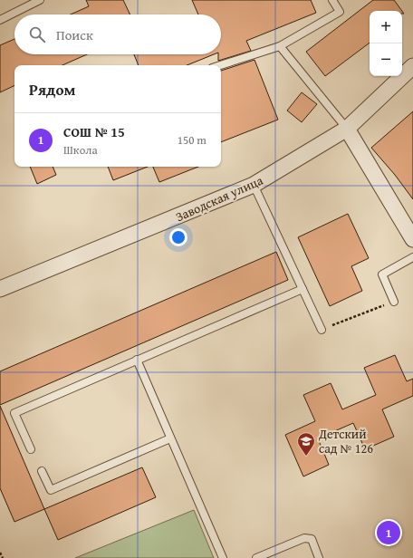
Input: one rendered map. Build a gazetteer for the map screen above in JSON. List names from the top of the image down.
{
  "streets": {
    "street": ["Заводская улица"]
  },
  "places": {
    "school or university": ["Детский сад № 126"]
  },
  "page": {
    "map_buttons": ["+", "−"],
    "search": "Поиск",
    "heading": "Рядом",
    "list": [
      {
        "mark": "1",
        "name": "СОШ № 15",
        "note": "Школа",
        "value": "150 m"
      }
    ],
    "pins": "1"
  }
}
